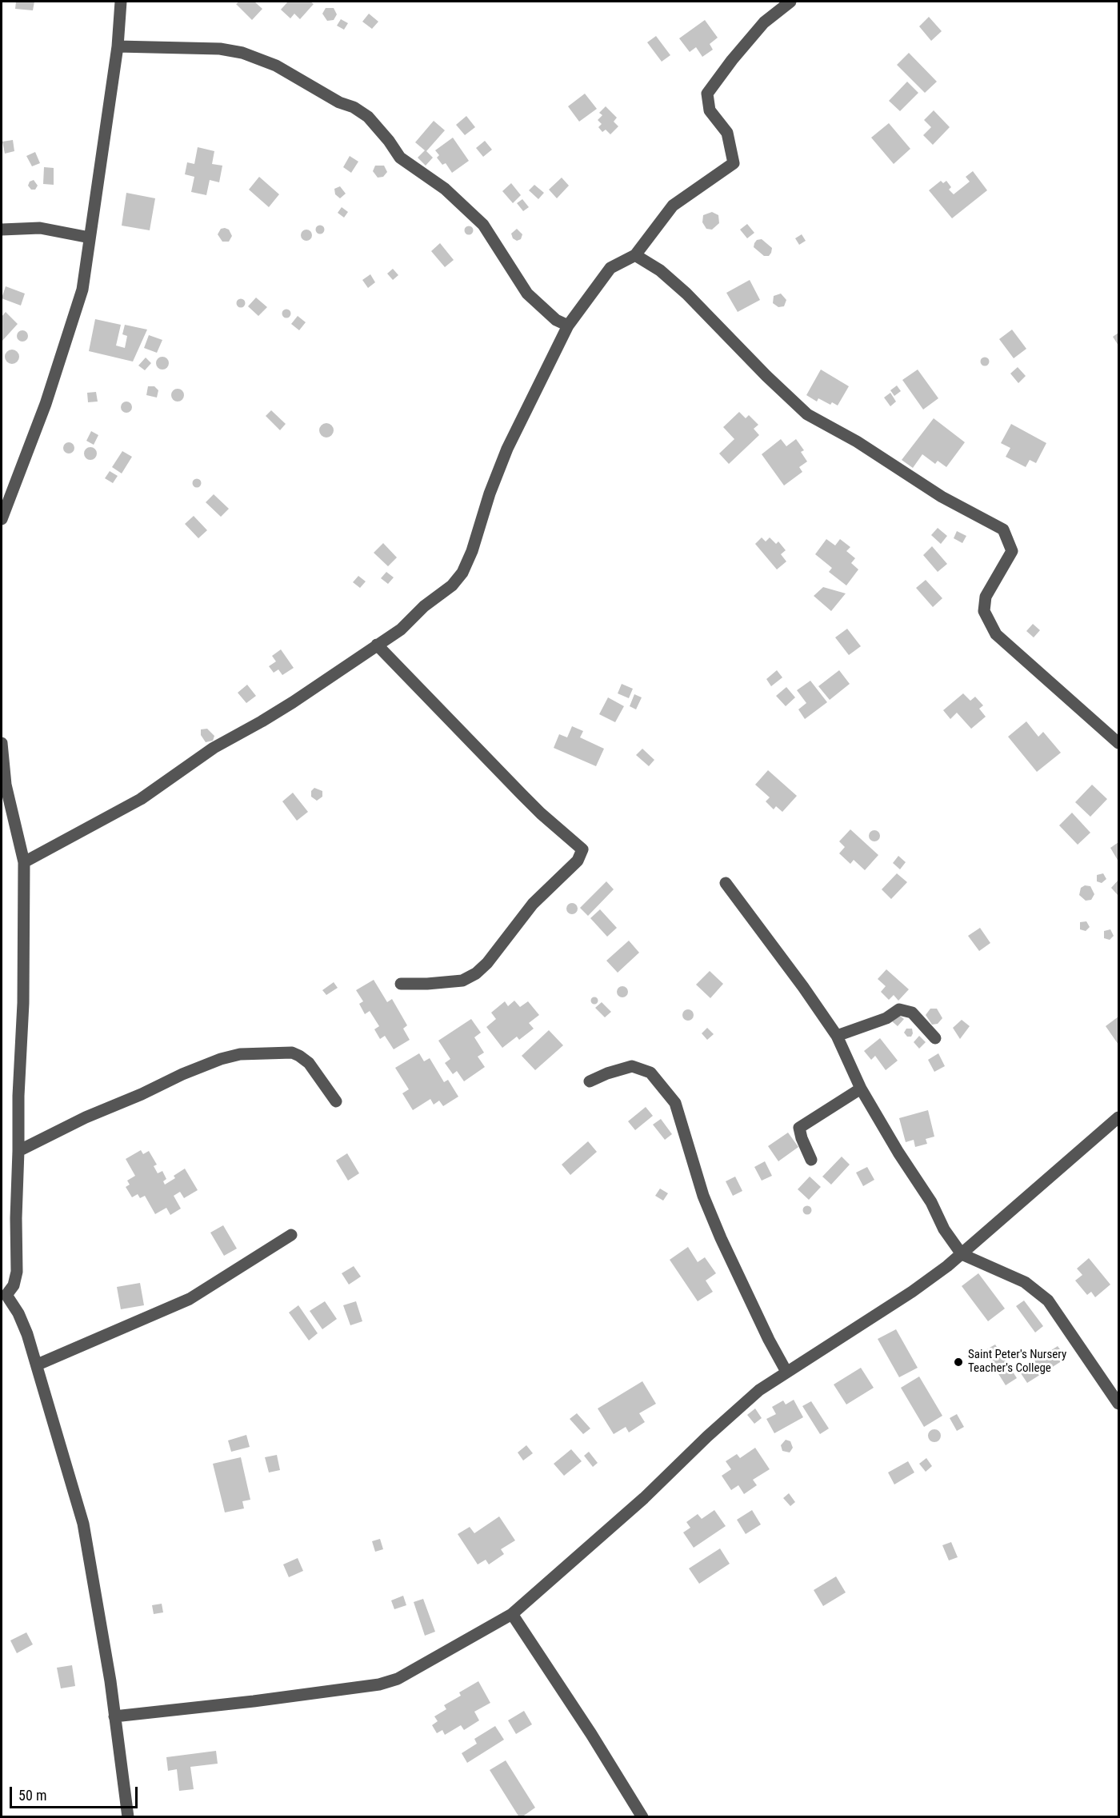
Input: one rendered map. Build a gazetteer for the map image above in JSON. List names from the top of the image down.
{
  "places": ["Saint Peter's Nursery Teacher's College"],
  "scale_bar": "50 m"
}
